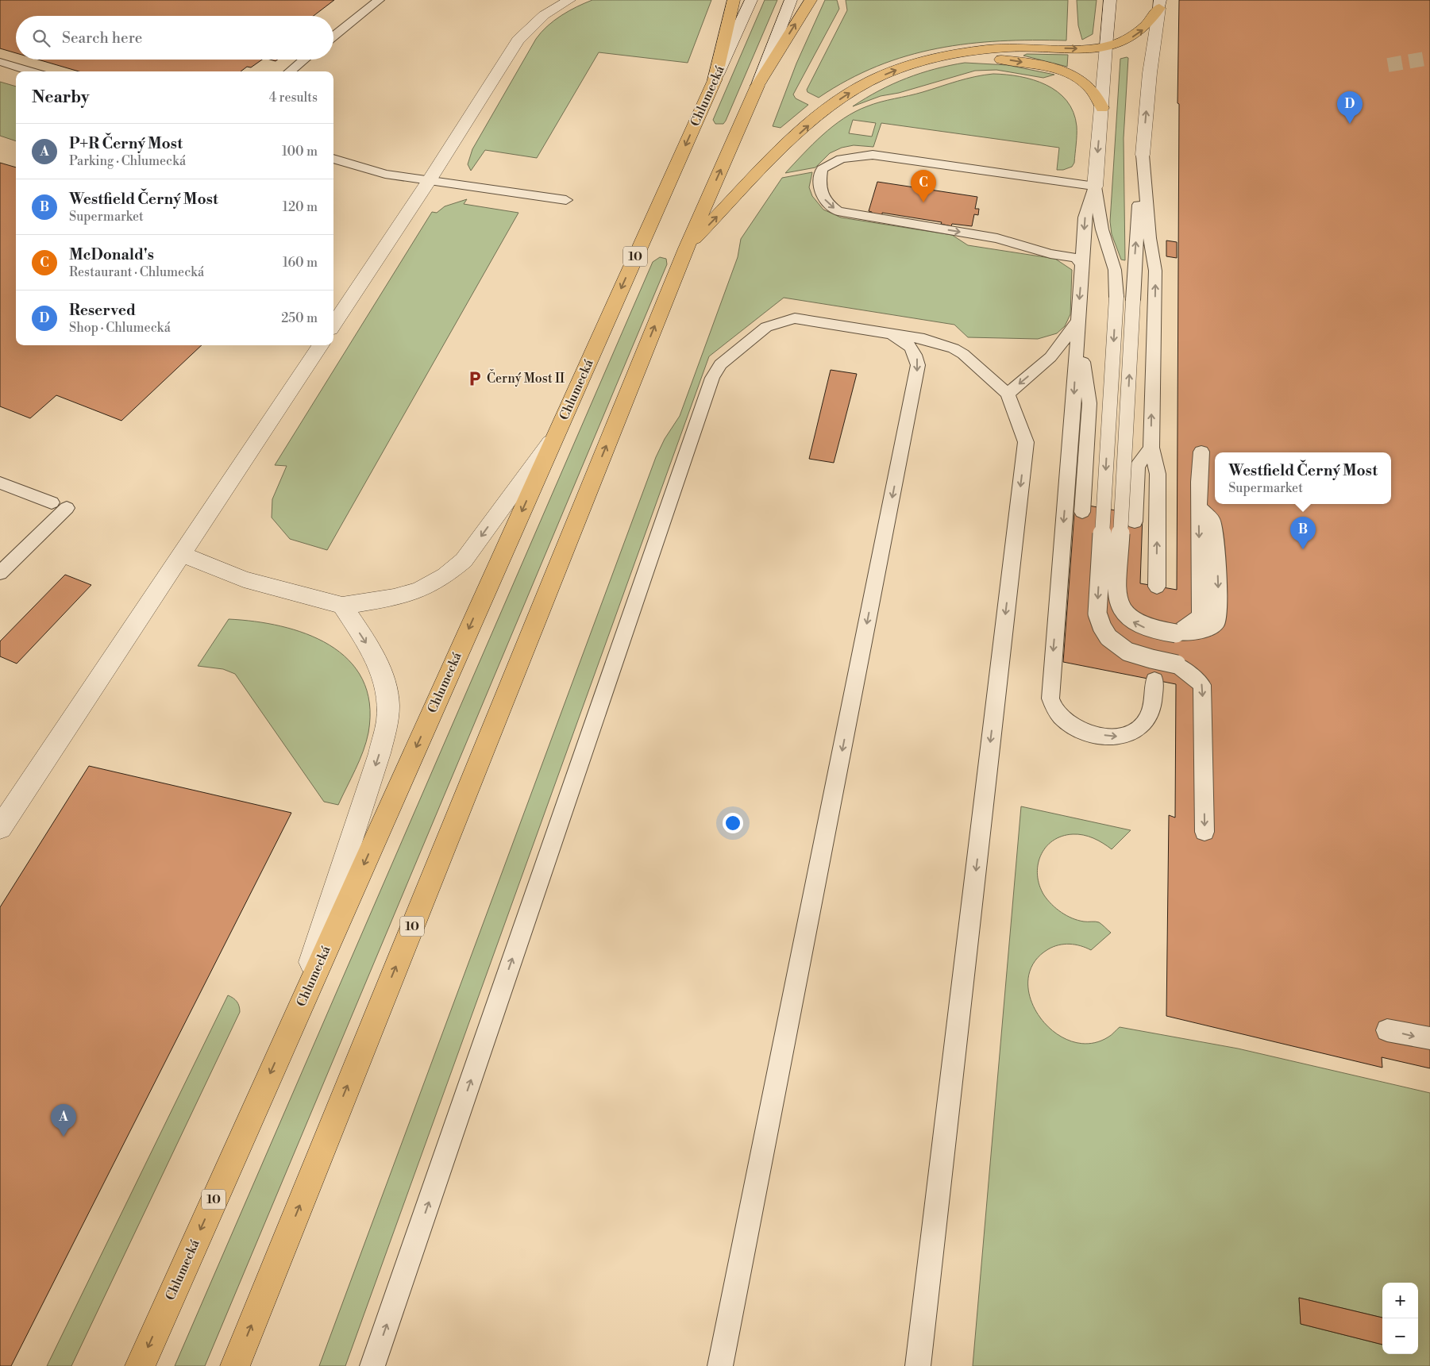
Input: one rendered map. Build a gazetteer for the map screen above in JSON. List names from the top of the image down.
{
  "streets": {
    "main road": ["Chlumecká", "10"]
  },
  "places": {
    "parking": ["Černý Most II"]
  },
  "page": {
    "search": "Search here",
    "heading": ["Nearby", "4 results"],
    "pins": [
      "D",
      "C",
      "B",
      "A"
    ],
    "list": [
      {
        "mark": "A",
        "name": "P+R Černý Most",
        "note": "Parking · Chlumecká",
        "value": "100 m"
      },
      {
        "mark": "B",
        "name": "Westfield Černý Most",
        "note": "Supermarket",
        "value": "120 m"
      },
      {
        "mark": "C",
        "name": "McDonald's",
        "note": "Restaurant · Chlumecká",
        "value": "160 m"
      },
      {
        "mark": "D",
        "name": "Reserved",
        "note": "Shop · Chlumecká",
        "value": "250 m"
      }
    ],
    "popup": ["Westfield Černý Most", "Supermarket"],
    "map_buttons": ["+", "−"]
  }
}
